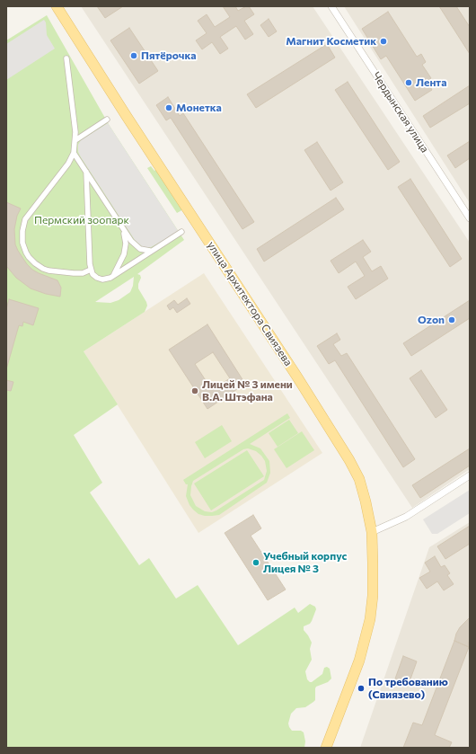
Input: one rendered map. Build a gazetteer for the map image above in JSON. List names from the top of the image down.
{
  "streets": {
    "main road": ["улица Архитектора Свиязева"],
    "street": ["Чердынская улица"]
  },
  "parks": ["Пермский зоопарк"],
  "places": [
    "Магнит Косметик",
    "Пятёрочка",
    "Лента",
    "Монетка",
    "Ozon",
    "Лицей № 3 имени В.А. Штэфана",
    "Учебный корпус Лицея № 3",
    "По требованию (Свиязево)"
  ]
}
